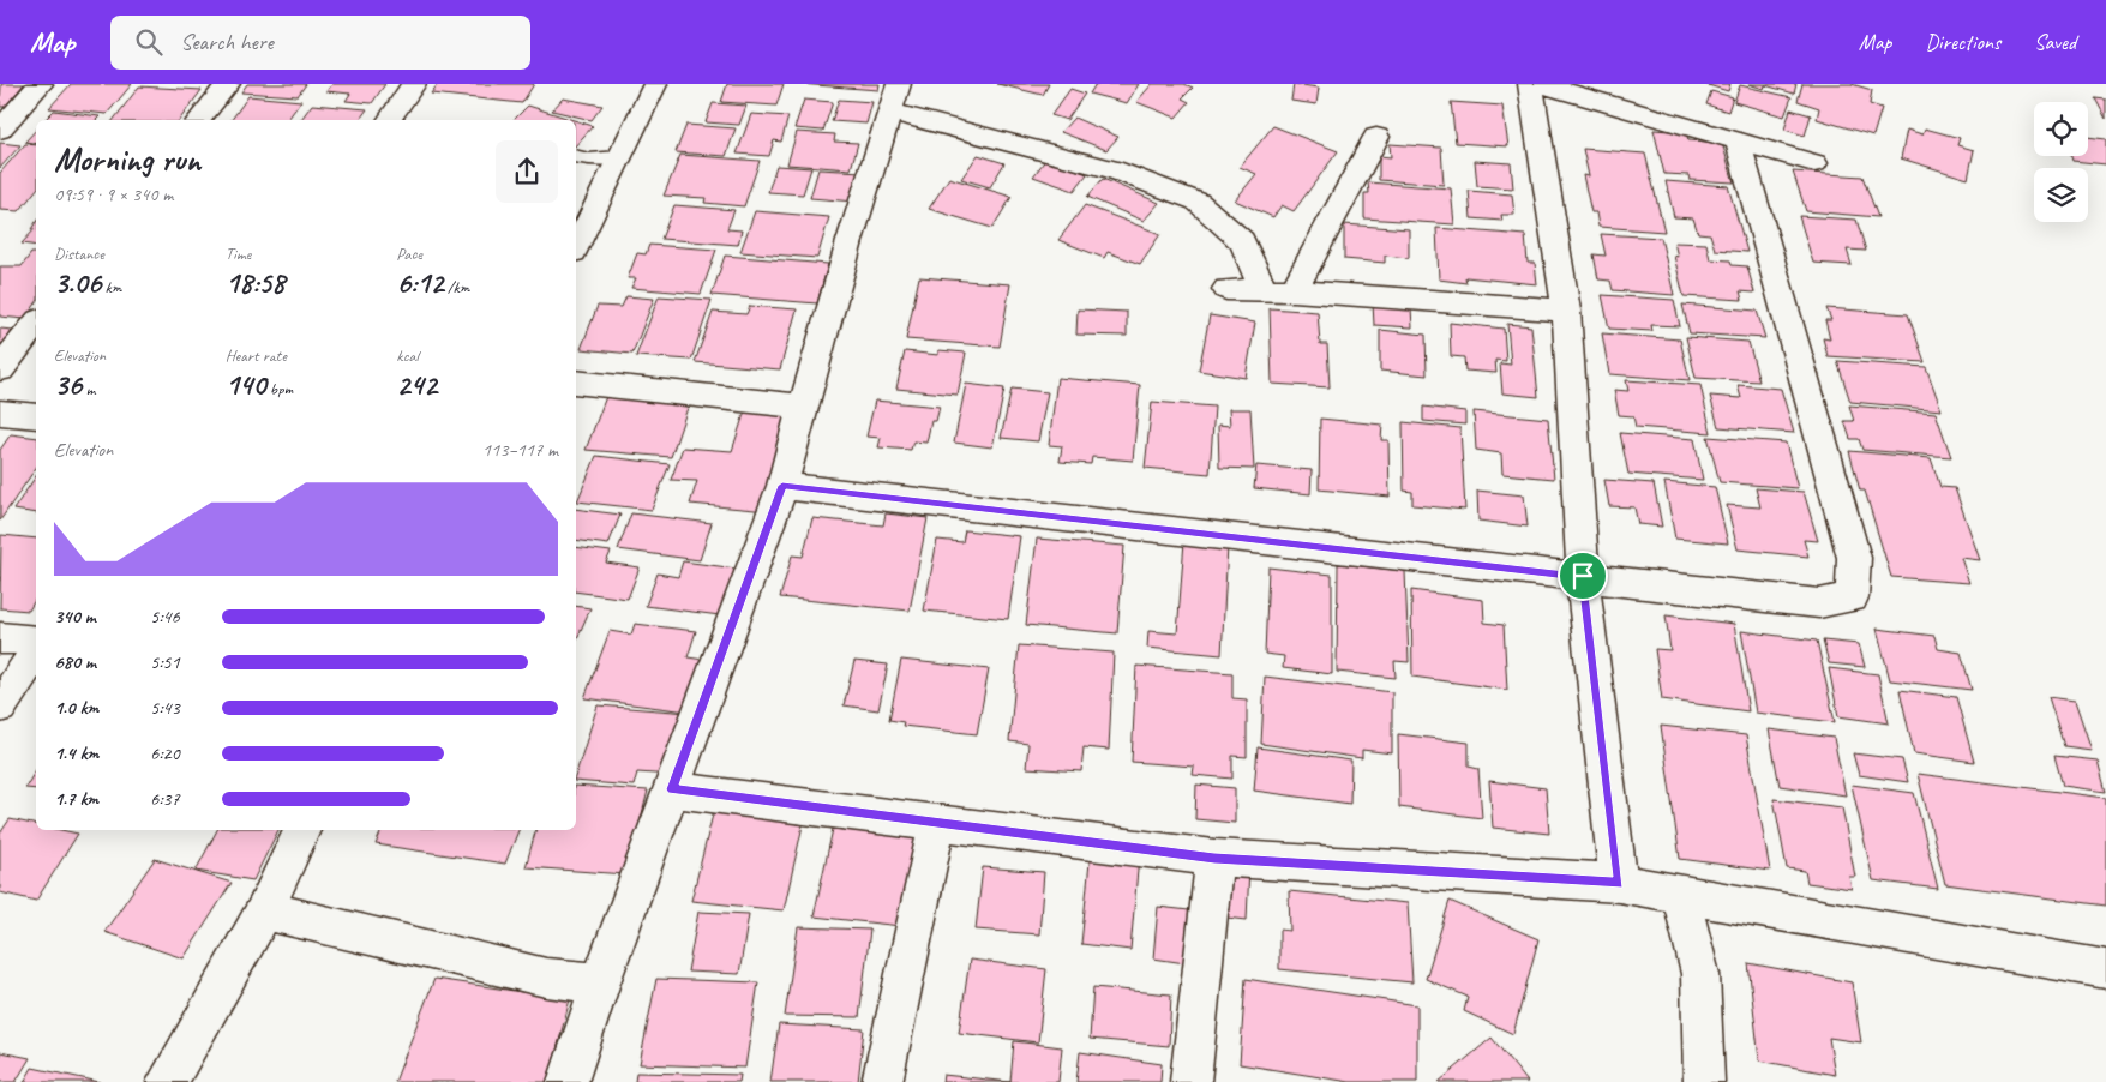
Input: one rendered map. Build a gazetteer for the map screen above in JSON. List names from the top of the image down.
{
  "page": {
    "header": "Map",
    "search": "Search here",
    "nav": ["Map", "Directions", "Saved"],
    "heading": ["Morning run", "09:59 · 9 × 340 m"],
    "stats": [
      ["Distance", "3.06 km"],
      ["Time", "18:58"],
      ["Pace", "6:12 /km"],
      ["Elevation", "36 m"],
      ["Heart rate", "140 bpm"],
      ["kcal", "242"]
    ],
    "chart": ["Elevation", "113–117 m"],
    "list": [
      {
        "name": "340 m",
        "note": "5:46"
      },
      {
        "name": "680 m",
        "note": "5:51"
      },
      {
        "name": "1.0 km",
        "note": "5:43"
      },
      {
        "name": "1.4 km",
        "note": "6:20"
      },
      {
        "name": "1.7 km",
        "note": "6:37"
      }
    ]
  }
}
